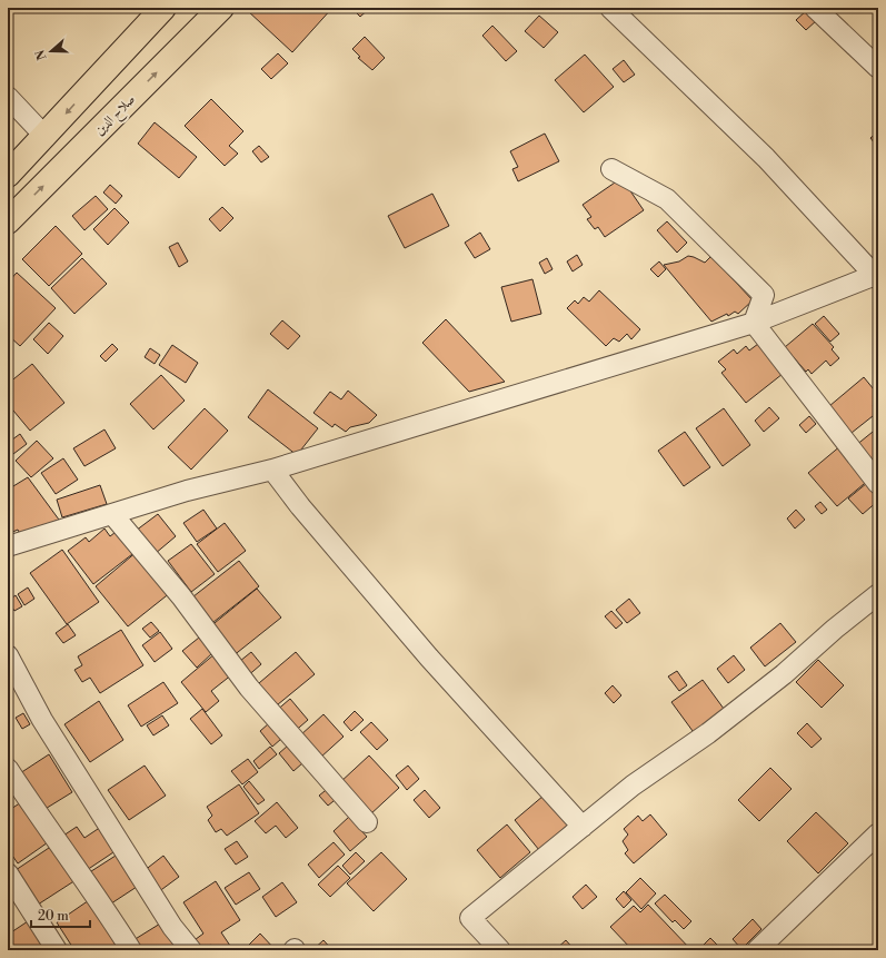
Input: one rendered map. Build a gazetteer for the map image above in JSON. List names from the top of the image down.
{
  "streets": {
    "highway": ["صلاح الدين"]
  },
  "scale_bar": "20 m",
  "north": "left"
}
